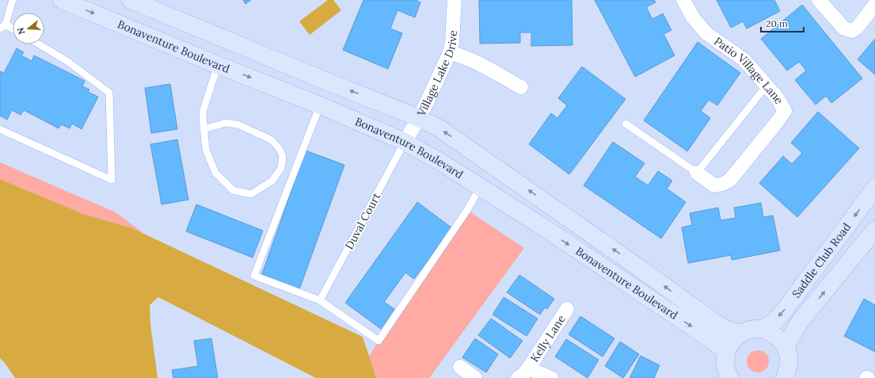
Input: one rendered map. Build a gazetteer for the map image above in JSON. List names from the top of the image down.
{
  "streets": {
    "main road": ["Bonaventure Boulevard", "Saddle Club Road"],
    "street": ["Village Lake Drive", "Patio Village Lane", "Kelly Lane"],
    "lane": ["Duval Court"]
  },
  "crossings": [
    ["Bonaventure Boulevard", "Village Lake Drive"],
    ["Bonaventure Boulevard", "Duval Court"],
    ["Village Lake Drive", "Duval Court"]
  ],
  "scale_bar": "20 m",
  "north": "left"
}
